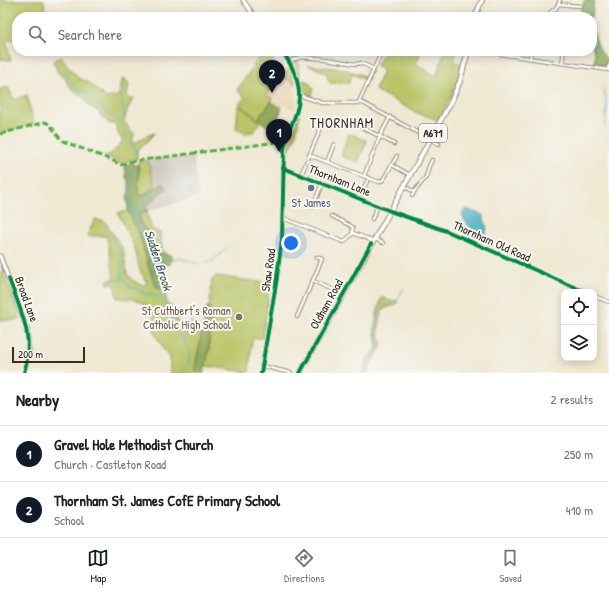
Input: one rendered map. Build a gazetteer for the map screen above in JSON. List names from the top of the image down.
{
  "streets": {
    "main road": ["A671", "Oldham Road"],
    "street": [
      "Thornham Lane",
      "Thornham Old Road",
      "Shaw Road",
      "Broad Lane"
    ]
  },
  "crossings": [
    ["A671", "Thornham Lane"],
    ["A671", "Thornham Old Road"],
    ["A671", "Oldham Road"],
    ["Thornham Lane", "Thornham Old Road"],
    ["Thornham Lane", "Shaw Road"],
    ["Thornham Lane", "Oldham Road"],
    ["Thornham Old Road", "Oldham Road"]
  ],
  "districts": ["THORNHAM"],
  "water": ["Sudden Brook"],
  "places": ["St James", "St Cuthbert's Roman Catholic High School"],
  "scale_bar": "200 m",
  "page": {
    "search": "Search here",
    "pins": ["2", "1"],
    "scale": "200 m",
    "heading": ["Nearby", "2 results"],
    "list": [
      {
        "mark": "1",
        "name": "Gravel Hole Methodist Church",
        "note": "Church · Castleton Road",
        "value": "250 m"
      },
      {
        "mark": "2",
        "name": "Thornham St. James CofE Primary School",
        "note": "School",
        "value": "410 m"
      }
    ],
    "nav": ["Map", "Directions", "Saved"]
  }
}
